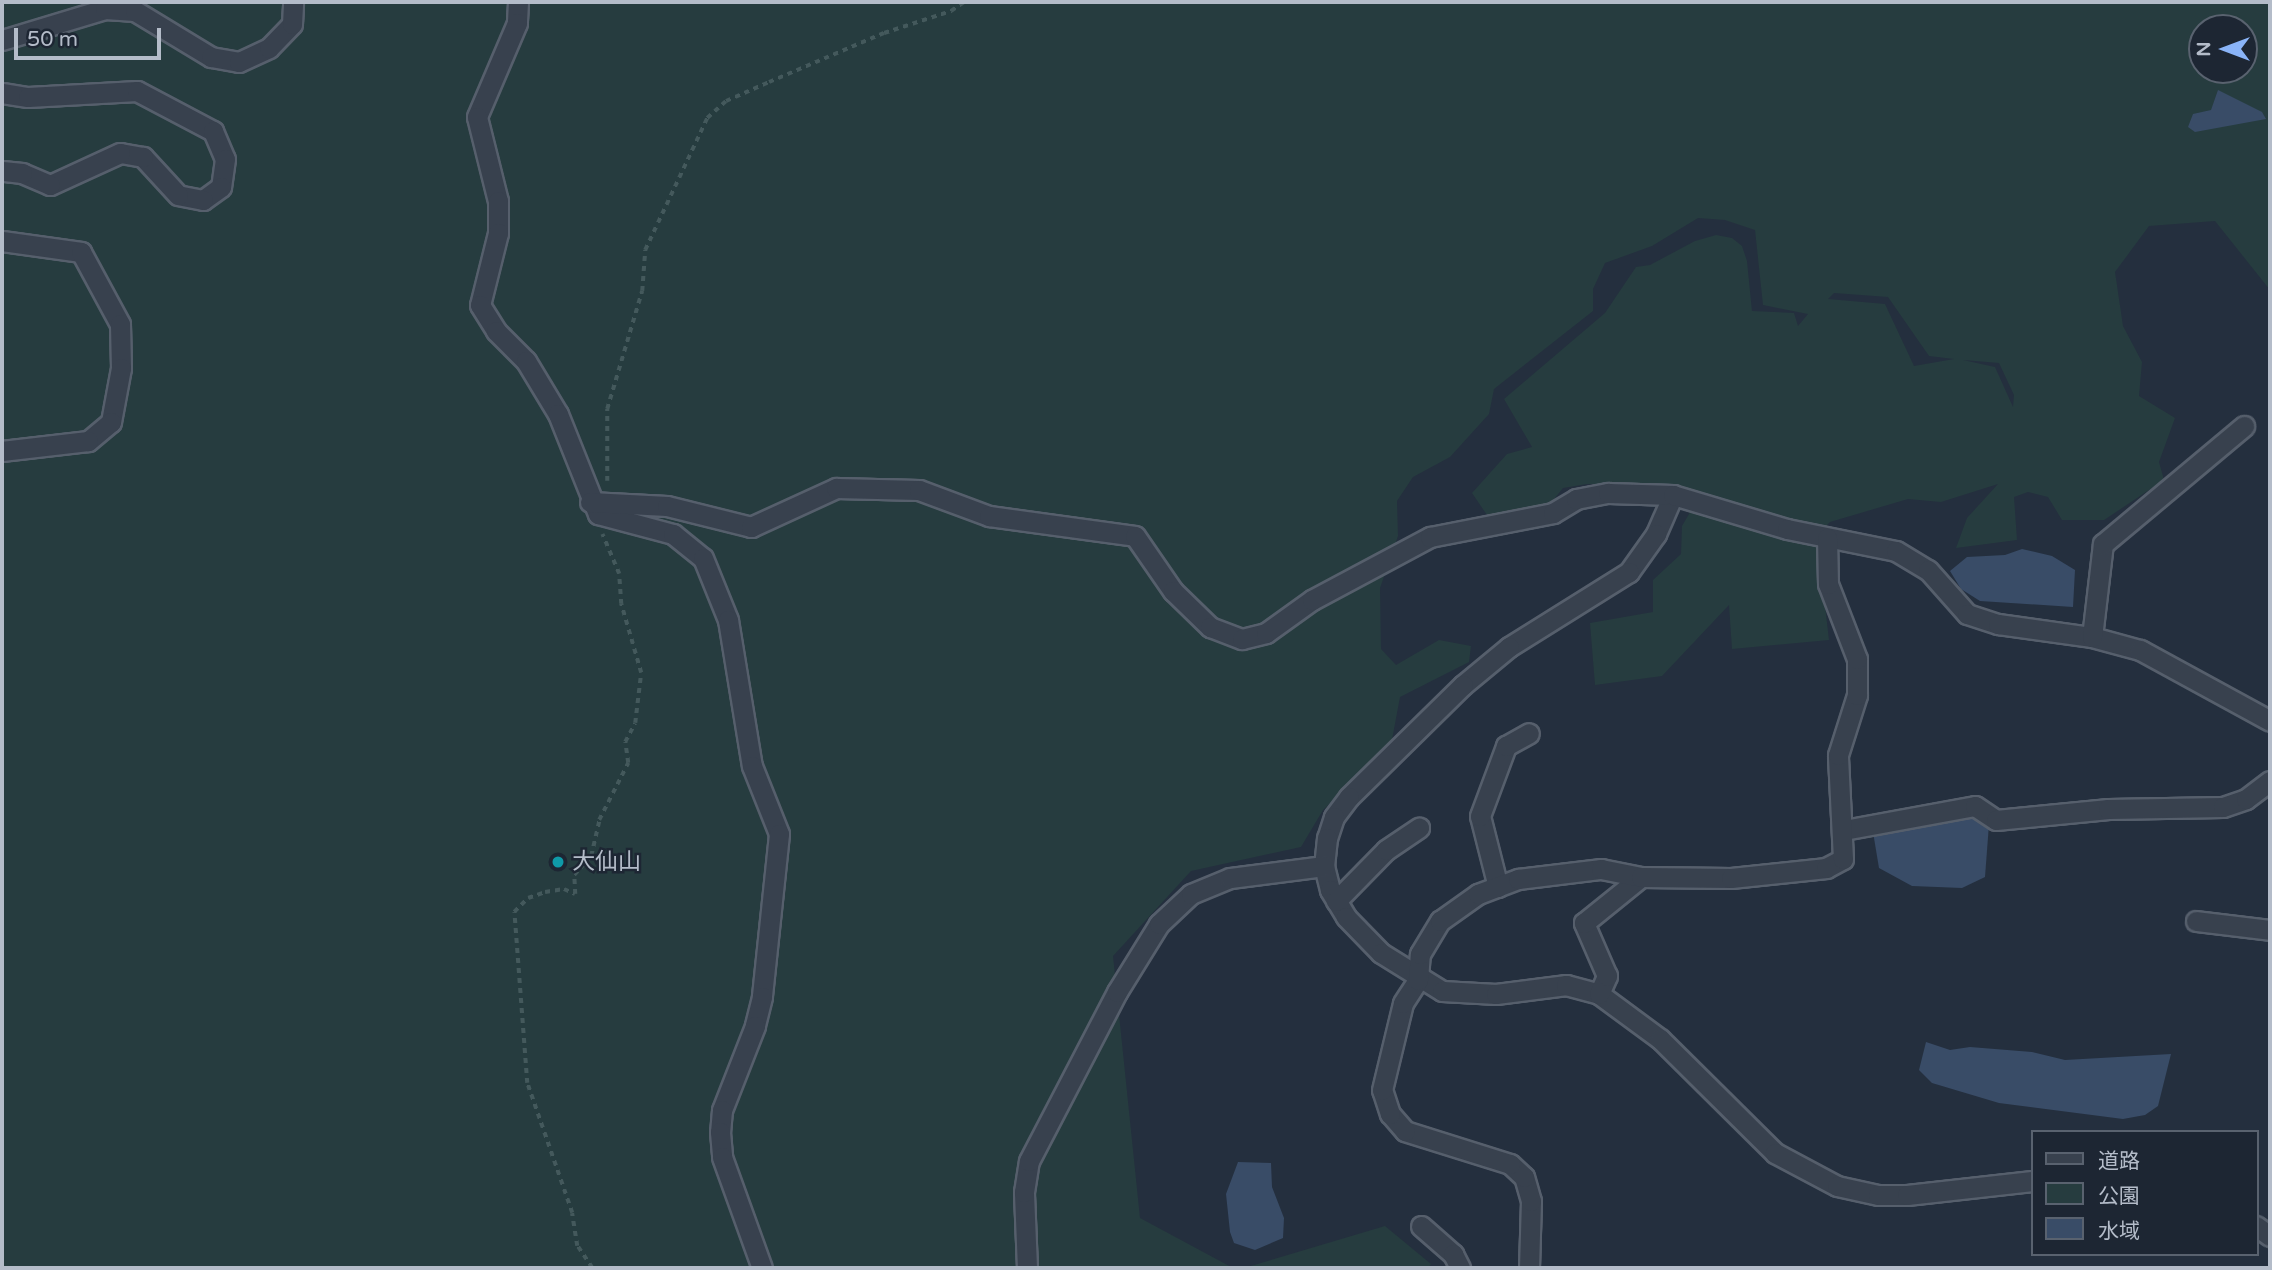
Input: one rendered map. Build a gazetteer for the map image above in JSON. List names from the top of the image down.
{
  "places": ["大仙山"],
  "legend": ["道路", "公園", "水域"],
  "scale_bar": "50 m",
  "north": "left"
}
